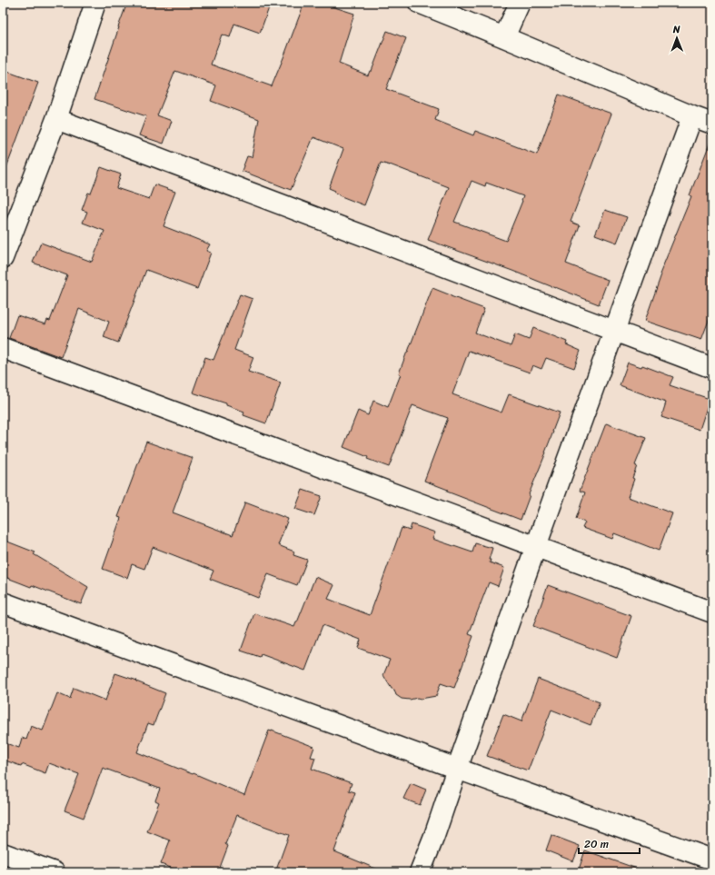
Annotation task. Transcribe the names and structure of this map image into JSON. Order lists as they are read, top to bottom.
{
  "scale_bar": "20 m",
  "north": "top"
}
